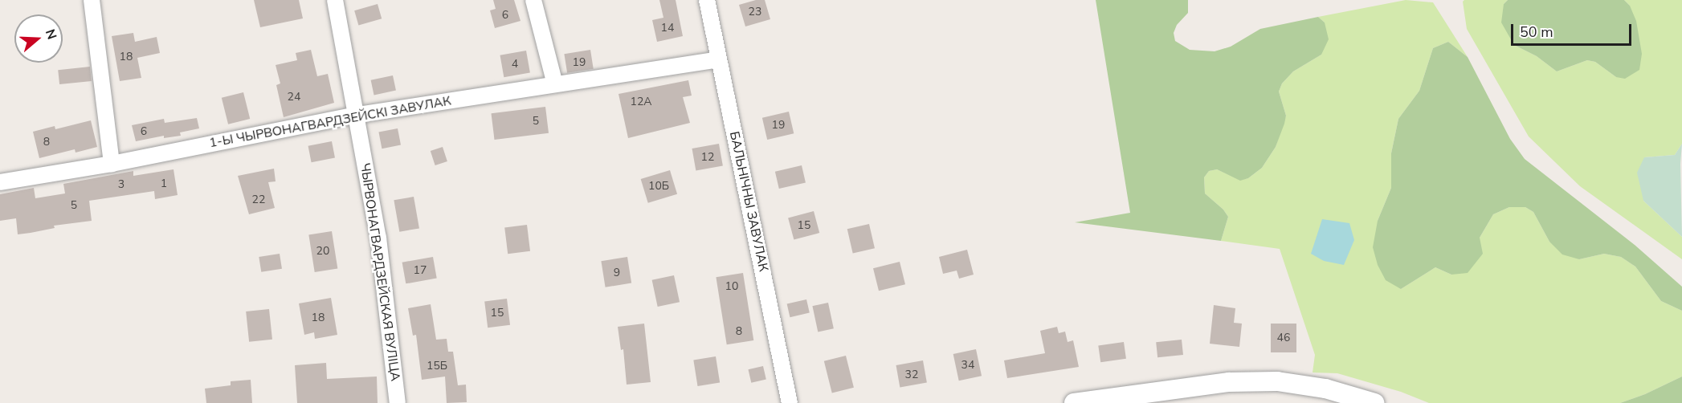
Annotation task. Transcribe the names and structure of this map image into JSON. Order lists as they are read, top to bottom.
{
  "streets": {
    "street": ["1-Ы ЧЫРВОНАГВАРДЗЕЙСКІ ЗАВУЛАК", "БАЛЬНІЧНЫ ЗАВУЛАК", "ЧЫРВОНАГВАРДЗЕЙСКАЯ ВУЛІЦА"]
  },
  "crossings": [
    ["1-Ы ЧЫРВОНАГВАРДЗЕЙСКІ ЗАВУЛАК", "БАЛЬНІЧНЫ ЗАВУЛАК"],
    ["1-Ы ЧЫРВОНАГВАРДЗЕЙСКІ ЗАВУЛАК", "ЧЫРВОНАГВАРДЗЕЙСКАЯ ВУЛІЦА"]
  ],
  "house_numbers": [
    "23",
    "6",
    "14",
    "18",
    "19",
    "4",
    "24",
    "12А",
    "5",
    "19",
    "6",
    "8",
    "12",
    "1",
    "3",
    "10Б",
    "22",
    "5",
    "15",
    "20",
    "17",
    "9",
    "10",
    "15",
    "18",
    "8",
    "46",
    "34",
    "15Б",
    "32"
  ],
  "scale_bar": "50 m",
  "north": "right"
}
